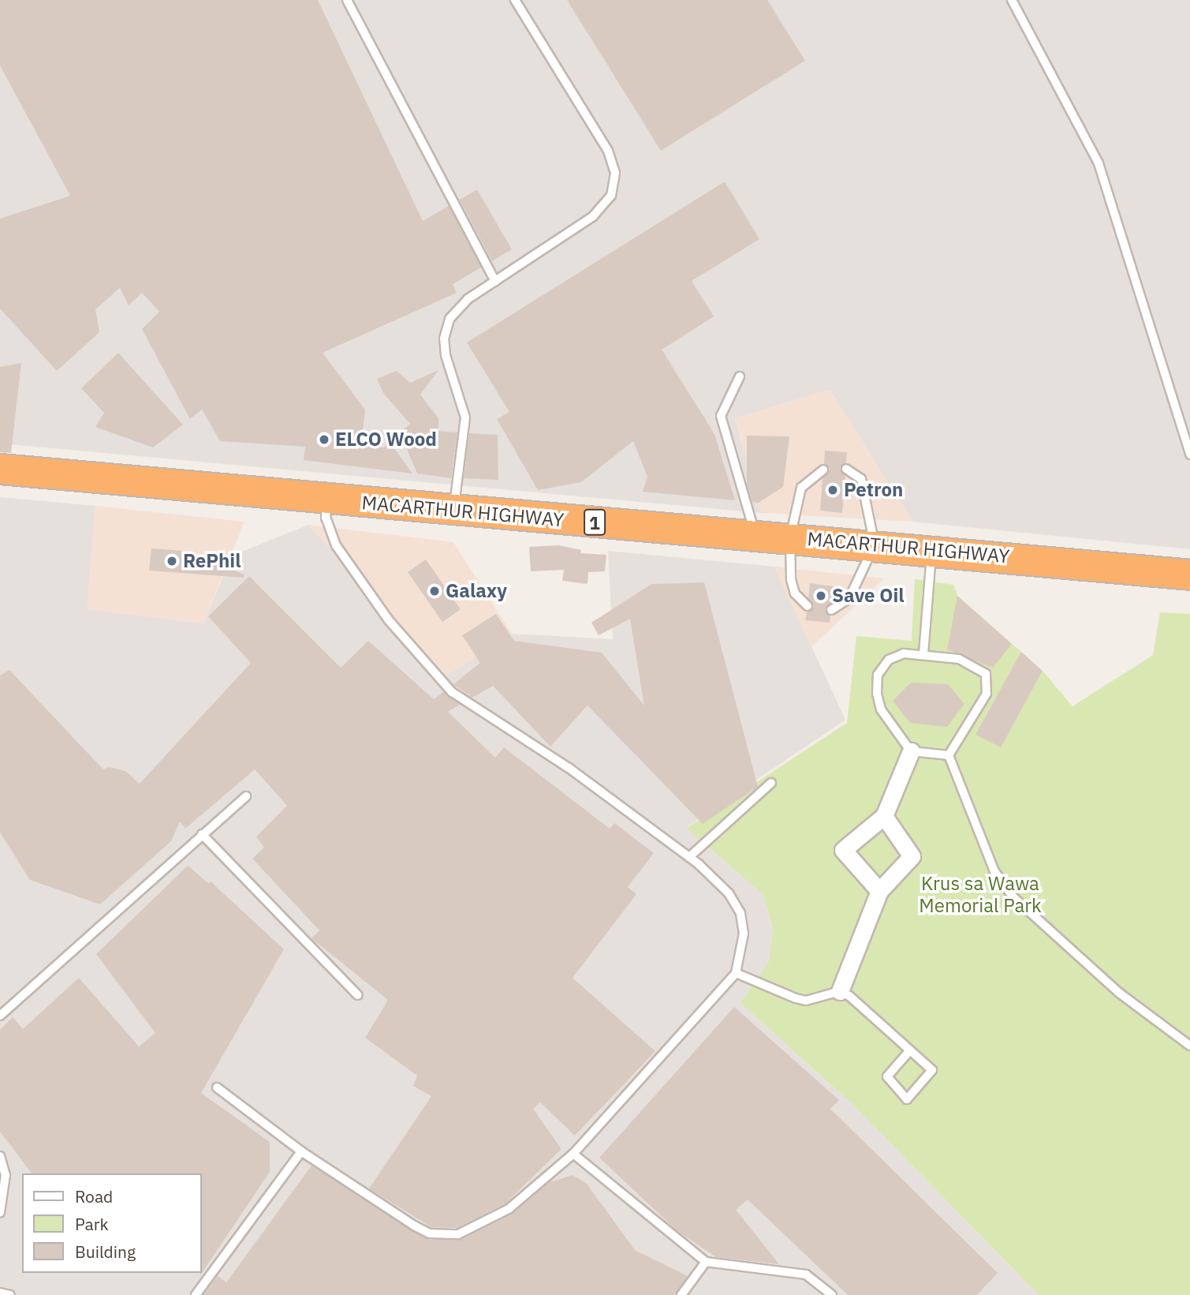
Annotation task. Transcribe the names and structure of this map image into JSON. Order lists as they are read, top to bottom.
{
  "streets": {
    "highway": ["MACARTHUR HIGHWAY", "1"]
  },
  "parks": ["Krus sa Wawa Memorial Park"],
  "places": [
    "ELCO Wood",
    "Petron",
    "RePhil",
    "Galaxy",
    "Save Oil"
  ],
  "legend": ["Road", "Park", "Building"]
}
